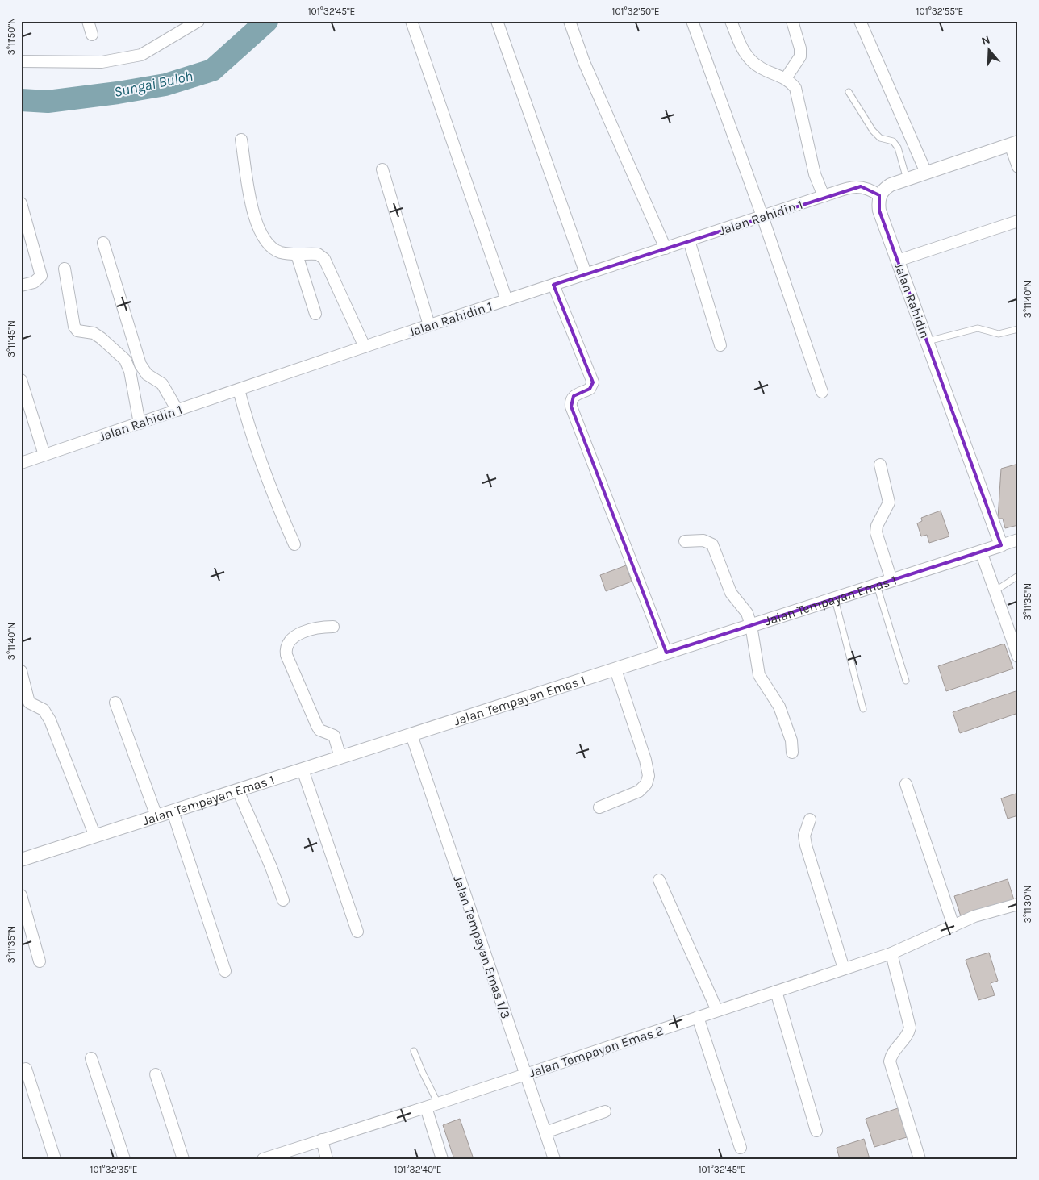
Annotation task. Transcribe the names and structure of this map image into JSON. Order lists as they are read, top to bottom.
{
  "streets": {
    "street": [
      "Jalan Rahidin 1",
      "Jalan Rahidin",
      "Jalan Tempayan Emas 1",
      "Jalan Tempayan Emas 1/3",
      "Jalan Tempayan Emas 2"
    ]
  },
  "crossings": [
    ["Jalan Rahidin 1", "Jalan Rahidin"],
    ["Jalan Rahidin", "Jalan Tempayan Emas 1"],
    ["Jalan Tempayan Emas 1", "Jalan Tempayan Emas 1/3"],
    ["Jalan Tempayan Emas 1/3", "Jalan Tempayan Emas 2"]
  ],
  "water": ["Sungai Buloh"],
  "north": "top",
  "coordinates": [
    "101°32'45\"E",
    "101°32'50\"E",
    "101°32'55\"E",
    "3°11'50\"N",
    "3°11'40\"N",
    "3°11'45\"N",
    "3°11'35\"N",
    "3°11'30\"N",
    "101°32'35\"E",
    "101°32'40\"E"
  ]
}
